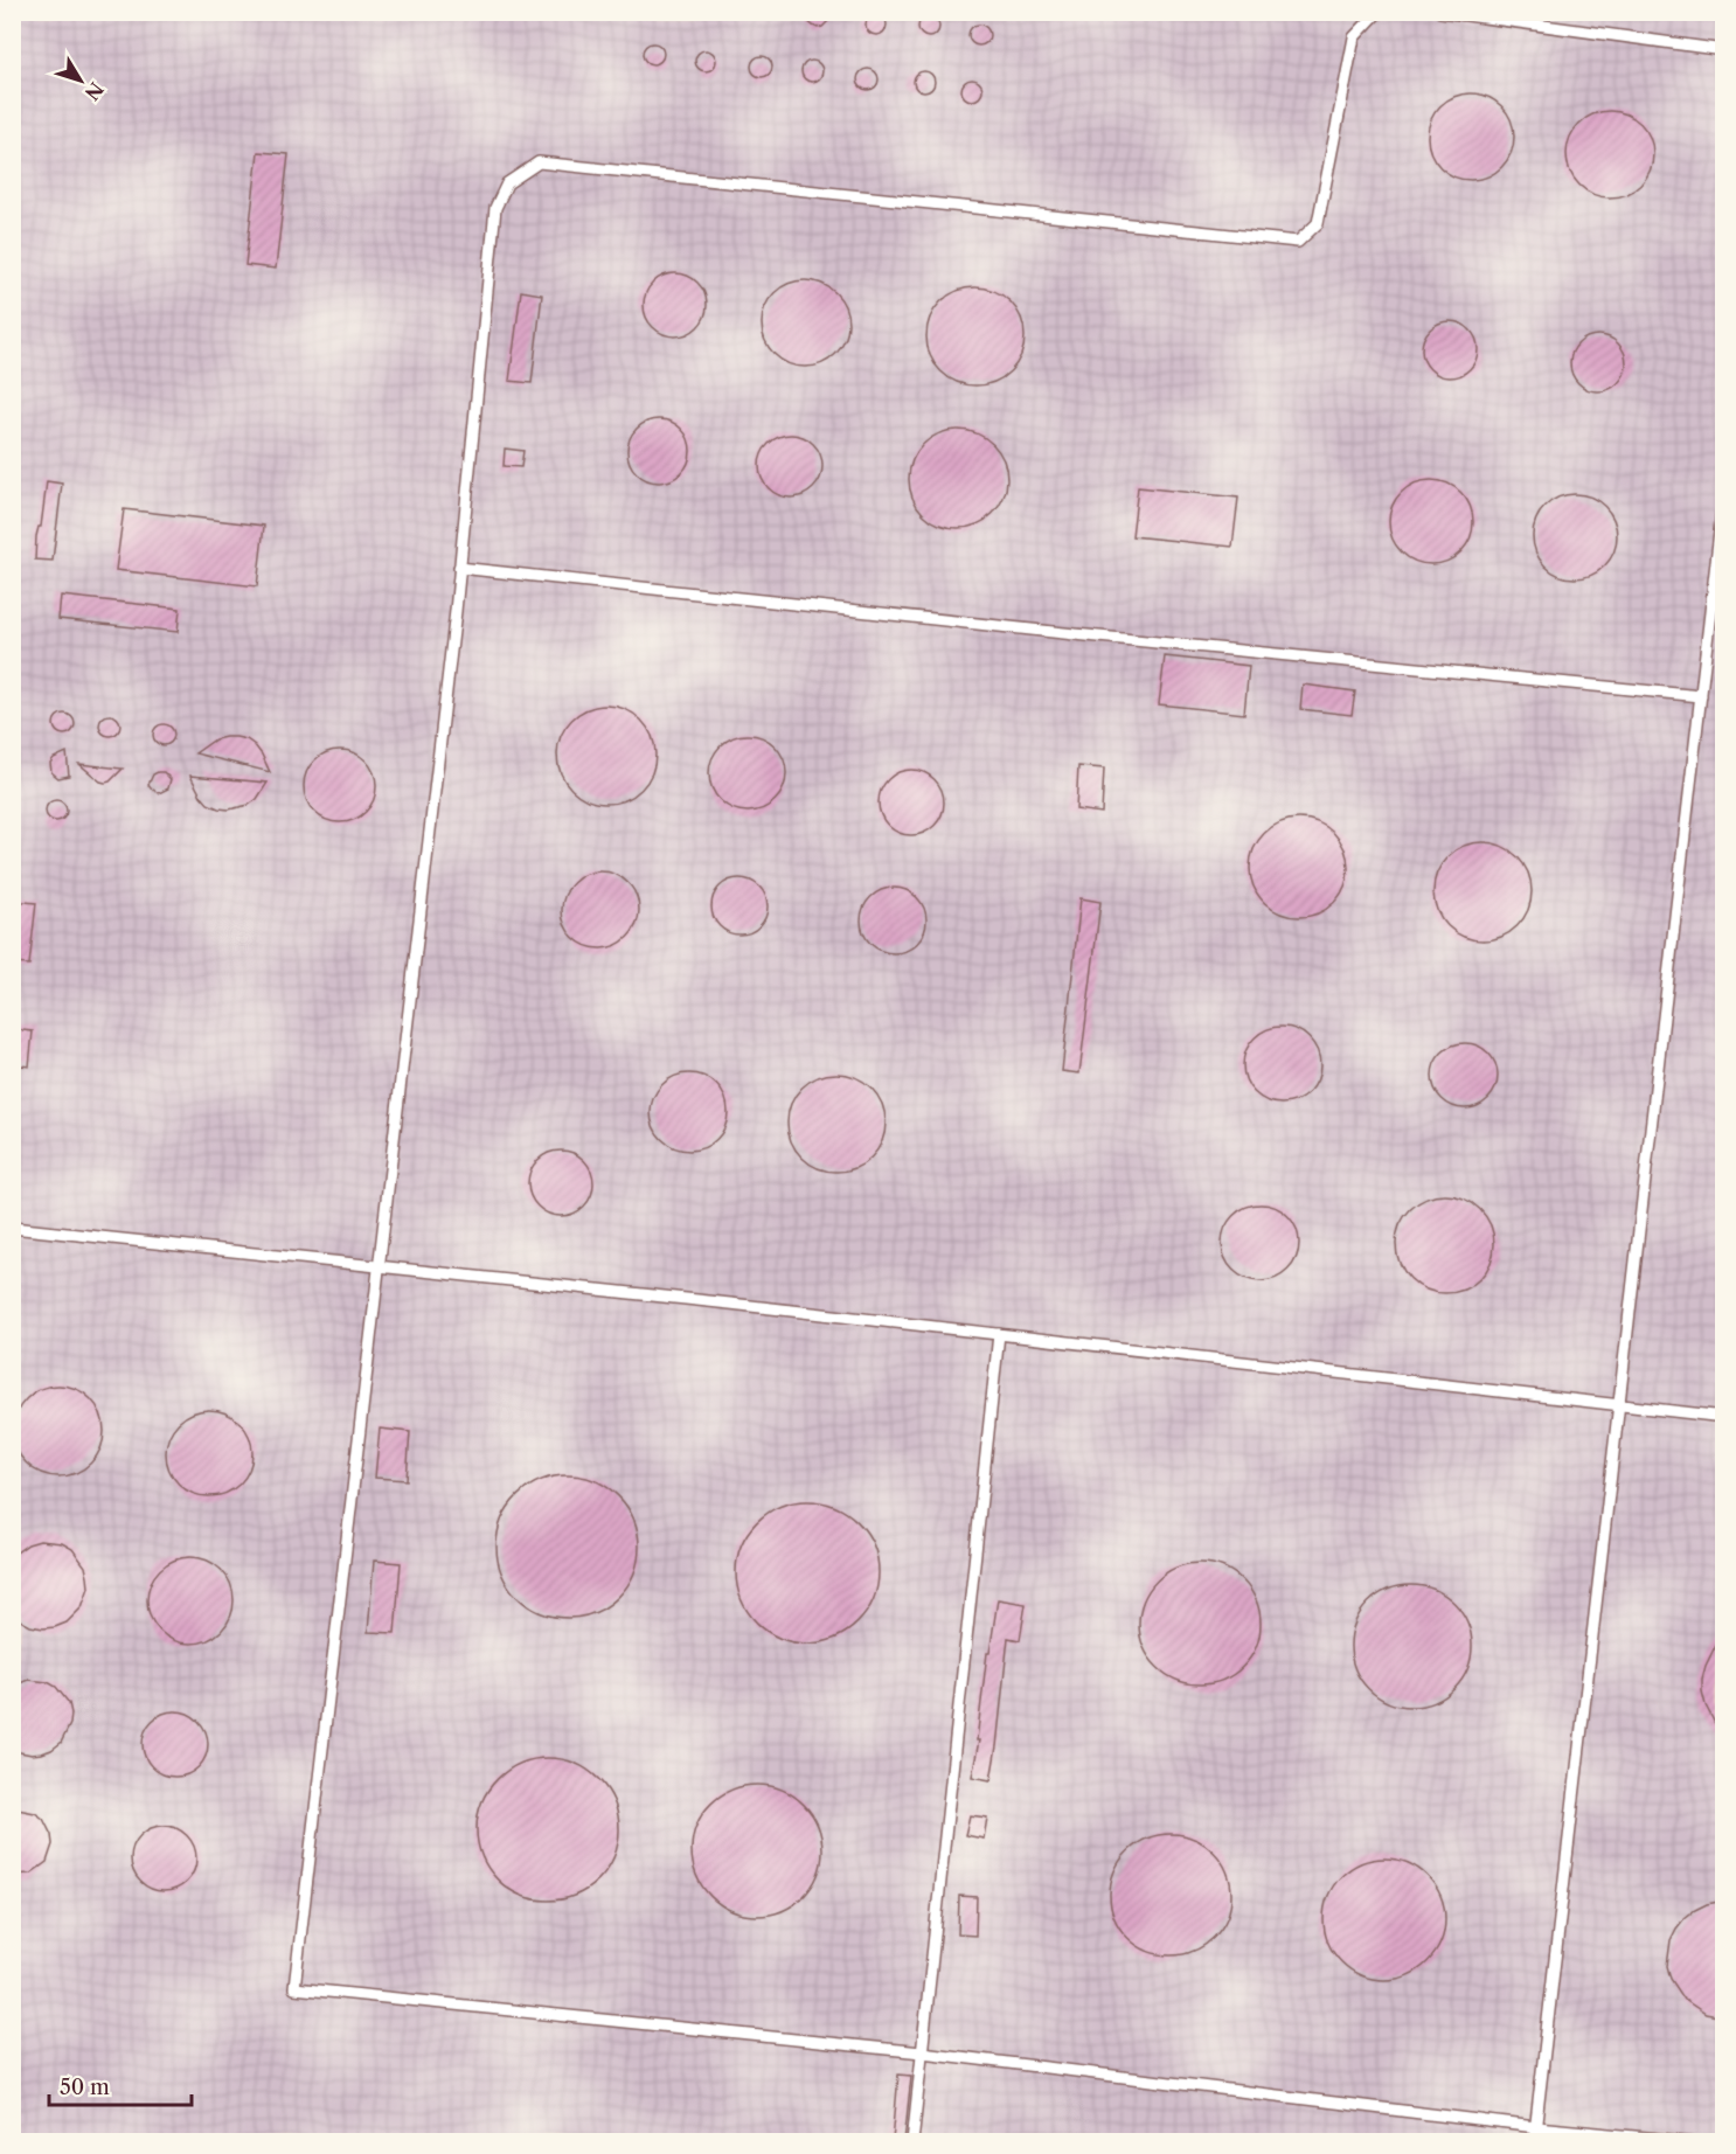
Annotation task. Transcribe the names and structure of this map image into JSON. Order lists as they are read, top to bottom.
{
  "scale_bar": "50 m",
  "north": "bottom right"
}
